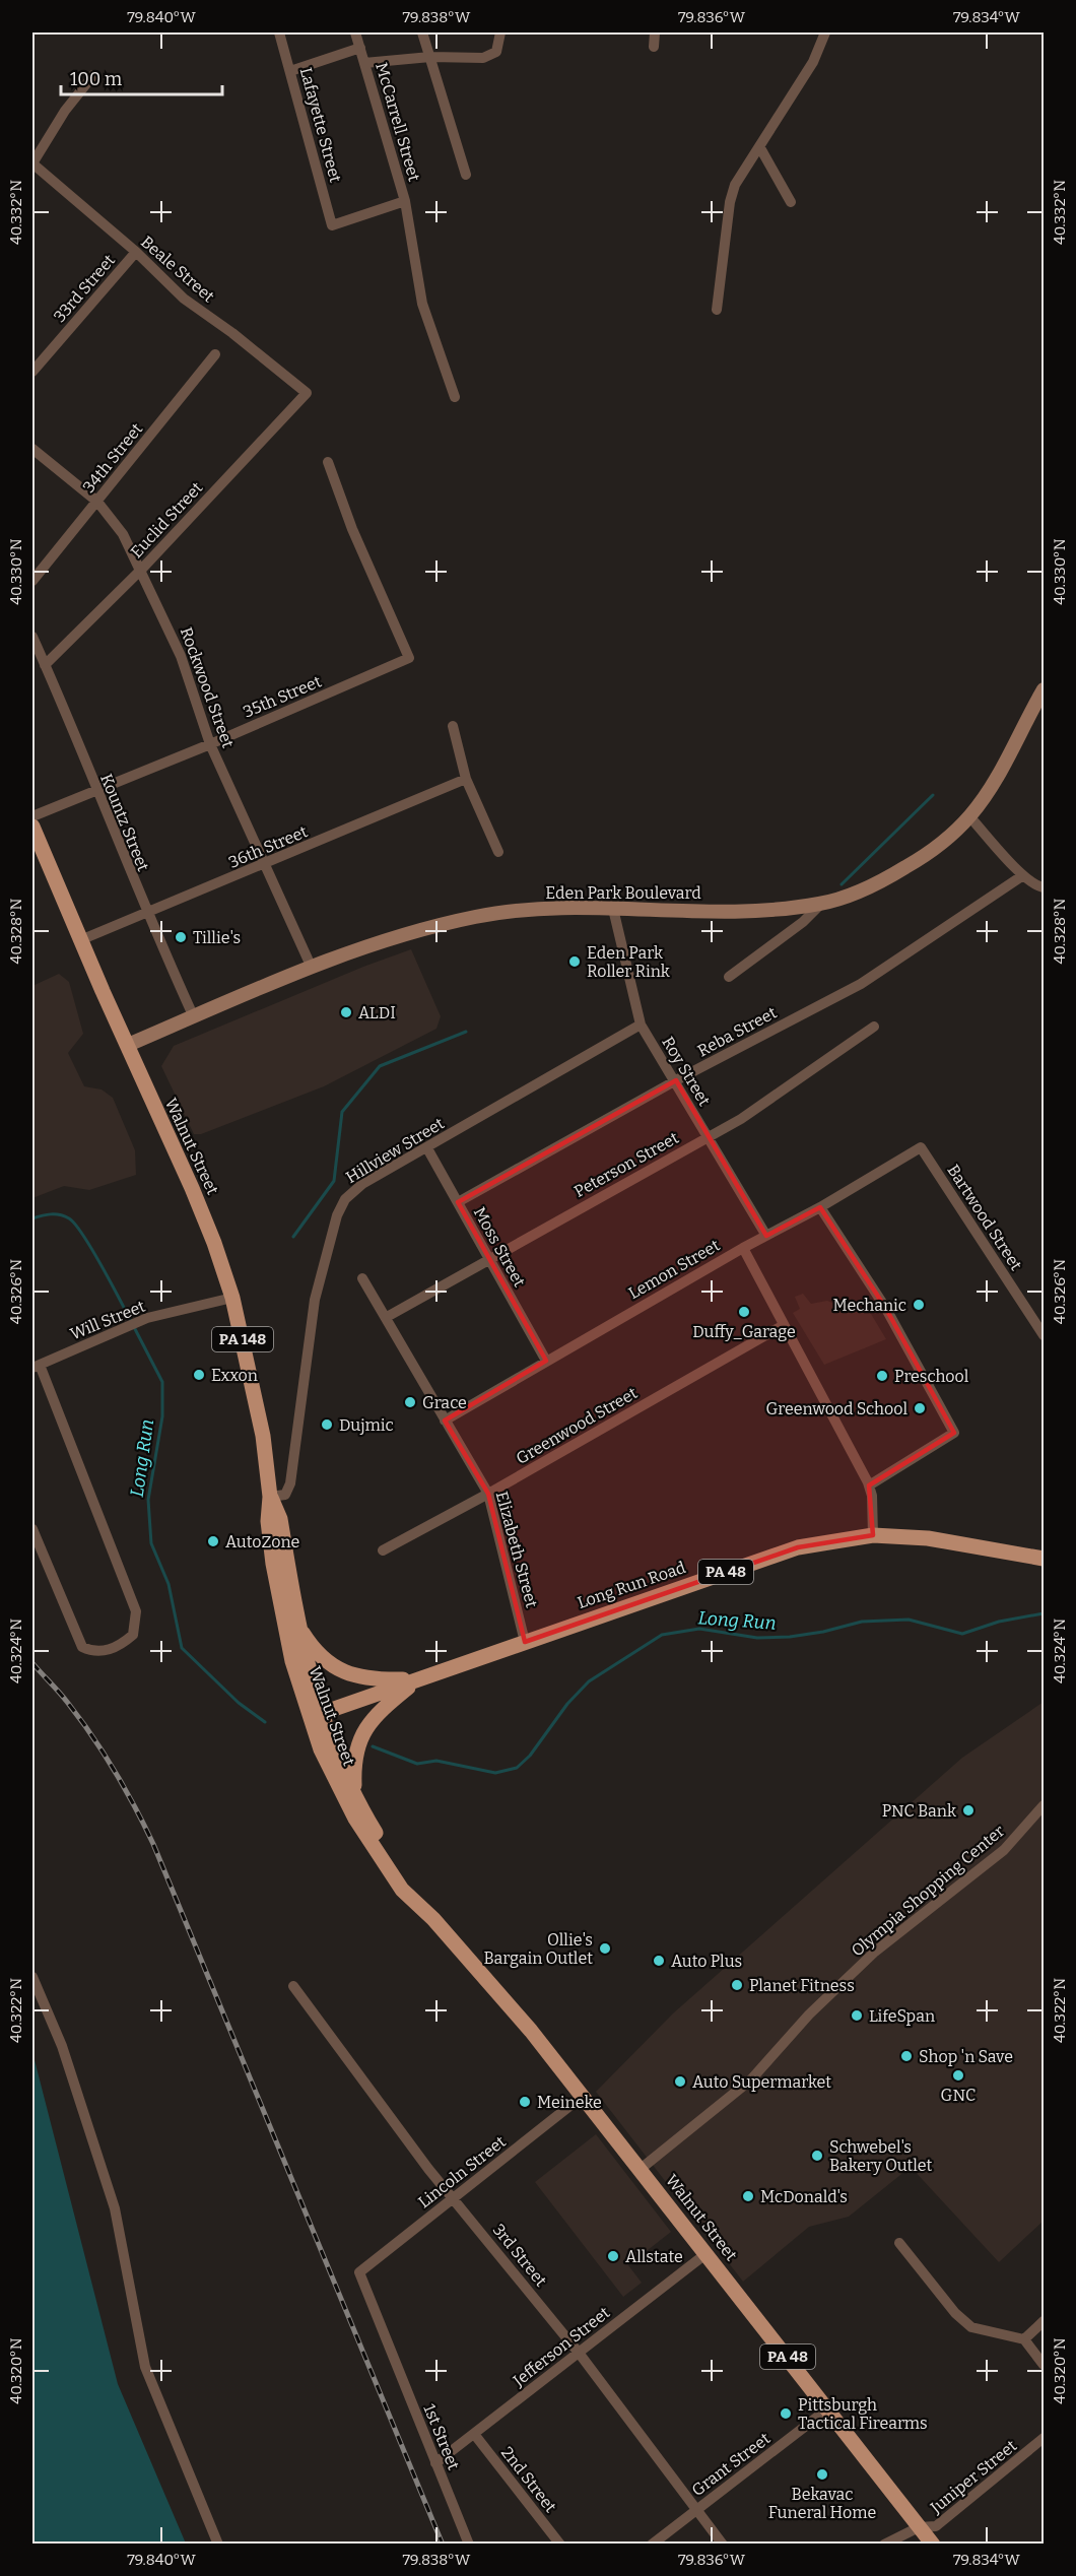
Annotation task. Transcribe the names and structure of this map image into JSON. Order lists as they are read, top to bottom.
{
  "streets": {
    "main road": [
      "Eden Park Boulevard",
      "Walnut Street",
      "PA 148",
      "PA 48",
      "Long Run Road"
    ],
    "street": [
      "McCarrell Street",
      "Lafayette Street",
      "Beale Street",
      "33rd Street",
      "34th Street",
      "Euclid Street",
      "Rockwood Street",
      "35th Street",
      "Kountz Street",
      "36th Street",
      "Reba Street",
      "Roy Street",
      "Hillview Street",
      "Peterson Street",
      "Bartwood Street",
      "Moss Street",
      "Lemon Street",
      "Will Street",
      "Greenwood Street",
      "Elizabeth Street",
      "Olympia Shopping Center",
      "Lincoln Street",
      "3rd Street",
      "Jefferson Street",
      "1st Street",
      "Grant Street",
      "Juniper Street",
      "2nd Street"
    ]
  },
  "crossings": [
    ["McCarrell Street", "Lafayette Street"],
    ["Beale Street", "33rd Street"],
    ["Beale Street", "Euclid Street"],
    ["34th Street", "Rockwood Street"],
    ["Euclid Street", "Rockwood Street"],
    ["Euclid Street", "Kountz Street"],
    ["Rockwood Street", "35th Street"],
    ["Rockwood Street", "36th Street"],
    ["Rockwood Street", "Eden Park Boulevard"],
    ["35th Street", "Kountz Street"],
    ["Kountz Street", "36th Street"],
    ["Kountz Street", "Eden Park Boulevard"],
    ["36th Street", "Walnut Street"],
    ["Eden Park Boulevard", "Roy Street"],
    ["Eden Park Boulevard", "Walnut Street"],
    ["Reba Street", "Roy Street"],
    ["Reba Street", "Moss Street"],
    ["Roy Street", "Hillview Street"],
    ["Roy Street", "Peterson Street"],
    ["Roy Street", "Lemon Street"],
    ["Walnut Street", "Hillview Street"],
    ["Walnut Street", "Will Street"],
    ["Walnut Street", "PA 48"],
    ["Walnut Street", "Long Run Road"],
    ["Walnut Street", "Olympia Shopping Center"],
    ["Walnut Street", "Lincoln Street"],
    ["Walnut Street", "Jefferson Street"],
    ["Walnut Street", "Grant Street"],
    ["Walnut Street", "Juniper Street"],
    ["Hillview Street", "Moss Street"],
    ["Peterson Street", "Moss Street"],
    ["Peterson Street", "Elizabeth Street"],
    ["Bartwood Street", "Lemon Street"],
    ["Moss Street", "Lemon Street"],
    ["Lemon Street", "Elizabeth Street"],
    ["Greenwood Street", "Elizabeth Street"],
    ["Elizabeth Street", "Long Run Road"],
    ["PA 48", "Long Run Road"],
    ["Lincoln Street", "3rd Street"],
    ["Lincoln Street", "1st Street"],
    ["3rd Street", "Jefferson Street"],
    ["3rd Street", "Grant Street"],
    ["Jefferson Street", "1st Street"],
    ["Jefferson Street", "2nd Street"]
  ],
  "water": ["Long Run"],
  "places": [
    "Tillie's",
    "Eden Park Roller Rink",
    "ALDI",
    "Mechanic",
    "Duffy_Garage",
    "Exxon",
    "Preschool",
    "Grace",
    "Greenwood School",
    "Dujmic",
    "AutoZone",
    "PNC Bank",
    "Ollie's Bargain Outlet",
    "Auto Plus",
    "Planet Fitness",
    "LifeSpan",
    "Shop 'n Save",
    "GNC",
    "Auto Supermarket",
    "Meineke",
    "Schwebel's Bakery Outlet",
    "McDonald's",
    "Allstate",
    "Pittsburgh Tactical Firearms",
    "Bekavac Funeral Home"
  ],
  "scale_bar": "100 m",
  "coordinates": [
    "79.840°W",
    "79.838°W",
    "79.836°W",
    "79.834°W",
    "40.332°N",
    "40.330°N",
    "40.328°N",
    "40.326°N",
    "40.324°N",
    "40.322°N",
    "40.320°N"
  ]
}
